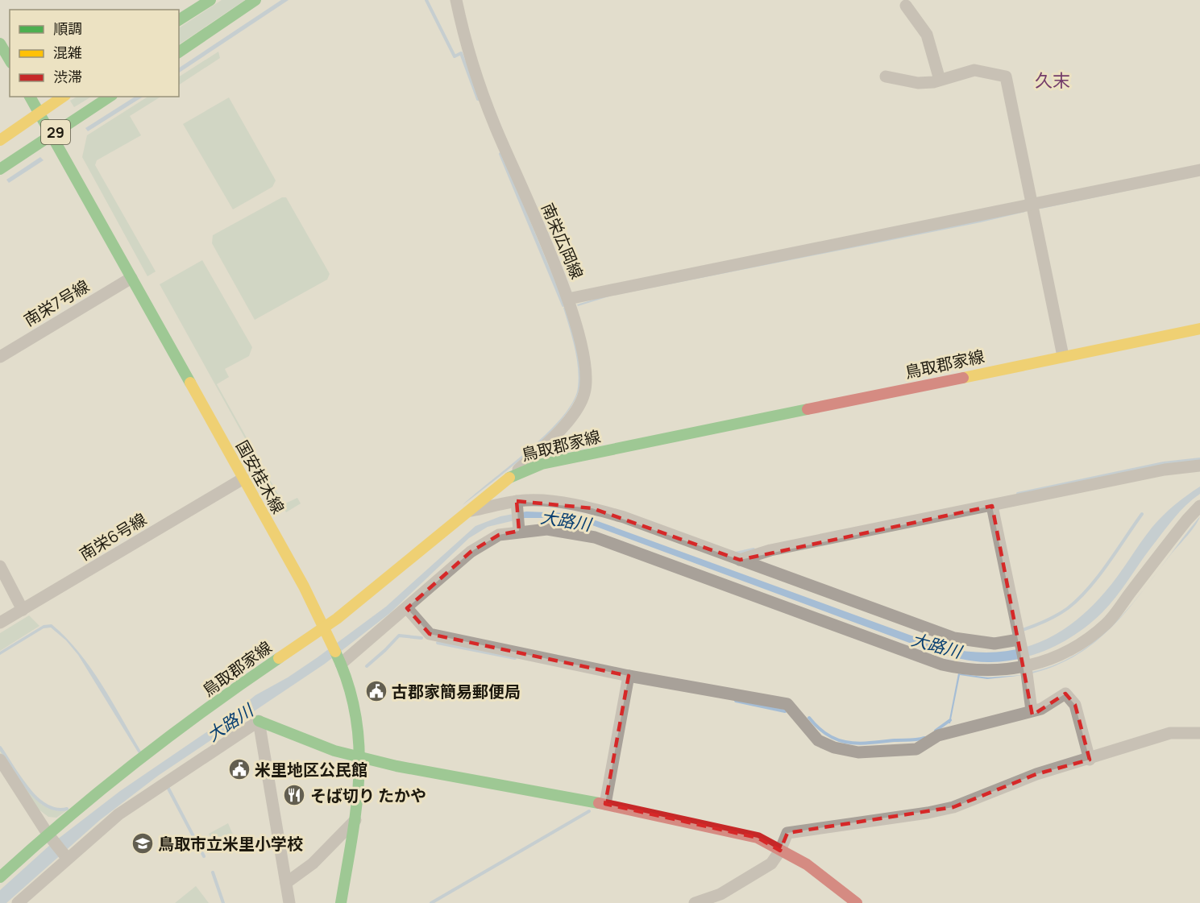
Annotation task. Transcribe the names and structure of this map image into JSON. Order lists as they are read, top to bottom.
{
  "streets": {
    "main road": ["29", "鳥取郡家線", "国安桂木線"],
    "street": ["南栄広岡線", "南栄7号線", "南栄6号線"]
  },
  "crossings": [
    ["29", "国安桂木線"],
    ["南栄広岡線", "鳥取郡家線"],
    ["南栄7号線", "国安桂木線"],
    ["鳥取郡家線", "国安桂木線"],
    ["国安桂木線", "南栄6号線"]
  ],
  "districts": ["久末"],
  "water": ["大路川"],
  "places": {
    "public building": ["古郡家簡易郵便局", "米里地区公民館"],
    "restaurant": ["そば切り たかや"],
    "school or university": ["鳥取市立米里小学校"]
  },
  "legend": ["順調", "混雑", "渋滞"]
}
